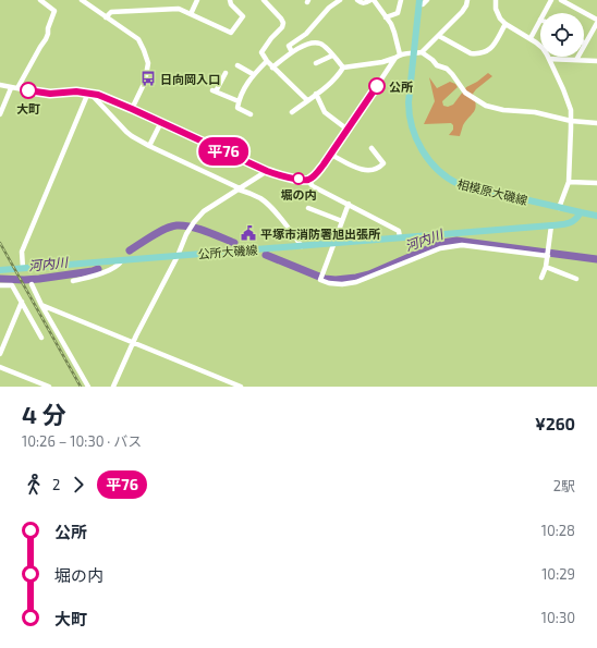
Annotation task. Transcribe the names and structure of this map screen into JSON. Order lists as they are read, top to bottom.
{
  "streets": {
    "main road": ["相模原大磯線", "公所大磯線"]
  },
  "crossings": [
    ["相模原大磯線", "公所大磯線"]
  ],
  "water": ["河内川"],
  "places": {
    "bus stop": ["日向岡入口"],
    "other": ["公所", "大町", "堀の内"],
    "public building": ["平塚市消防署旭出張所"]
  },
  "lines": ["bus line 平76"],
  "page": {
    "on_map": "平76",
    "heading": ["4 分", "10:26 – 10:30 · バス", "¥260"],
    "legs": ["2", "平76", "2駅"],
    "list": [
      {
        "name": "公所",
        "value": "10:28"
      },
      {
        "name": "堀の内",
        "value": "10:29"
      },
      {
        "name": "大町",
        "value": "10:30"
      }
    ]
  }
}
